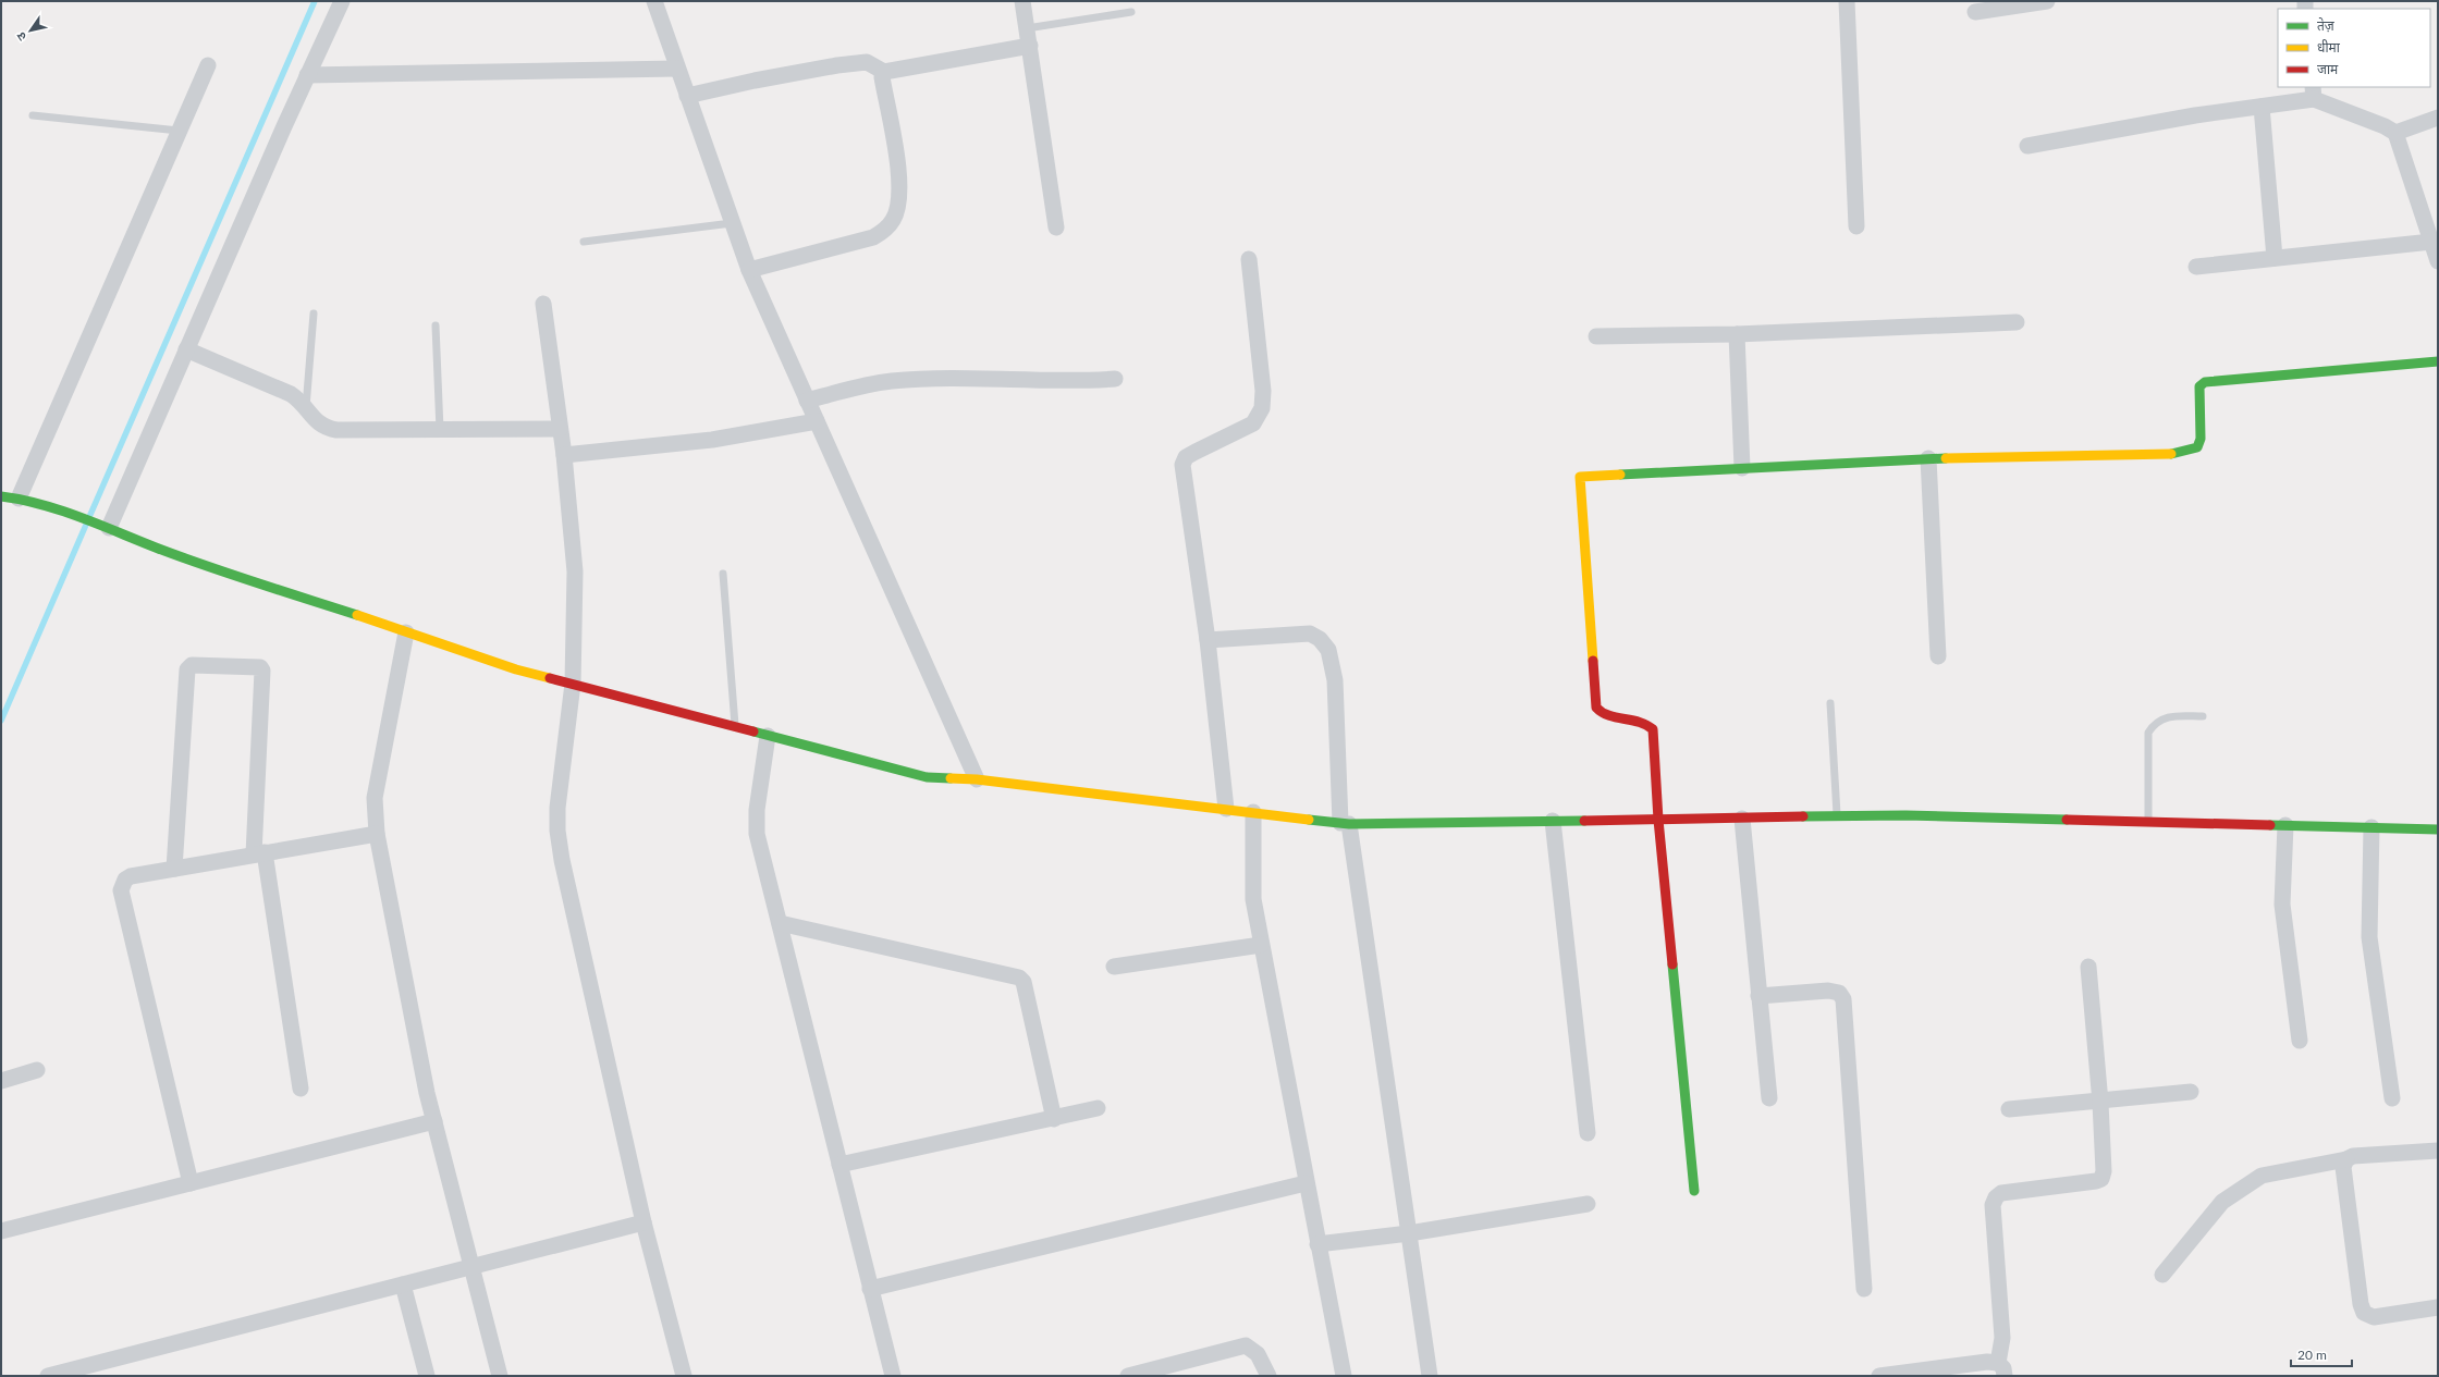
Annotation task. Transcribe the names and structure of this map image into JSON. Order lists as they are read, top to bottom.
{
  "legend": ["तेज़", "धीमा", "जाम"],
  "scale_bar": "20 m",
  "north": "bottom left"
}
